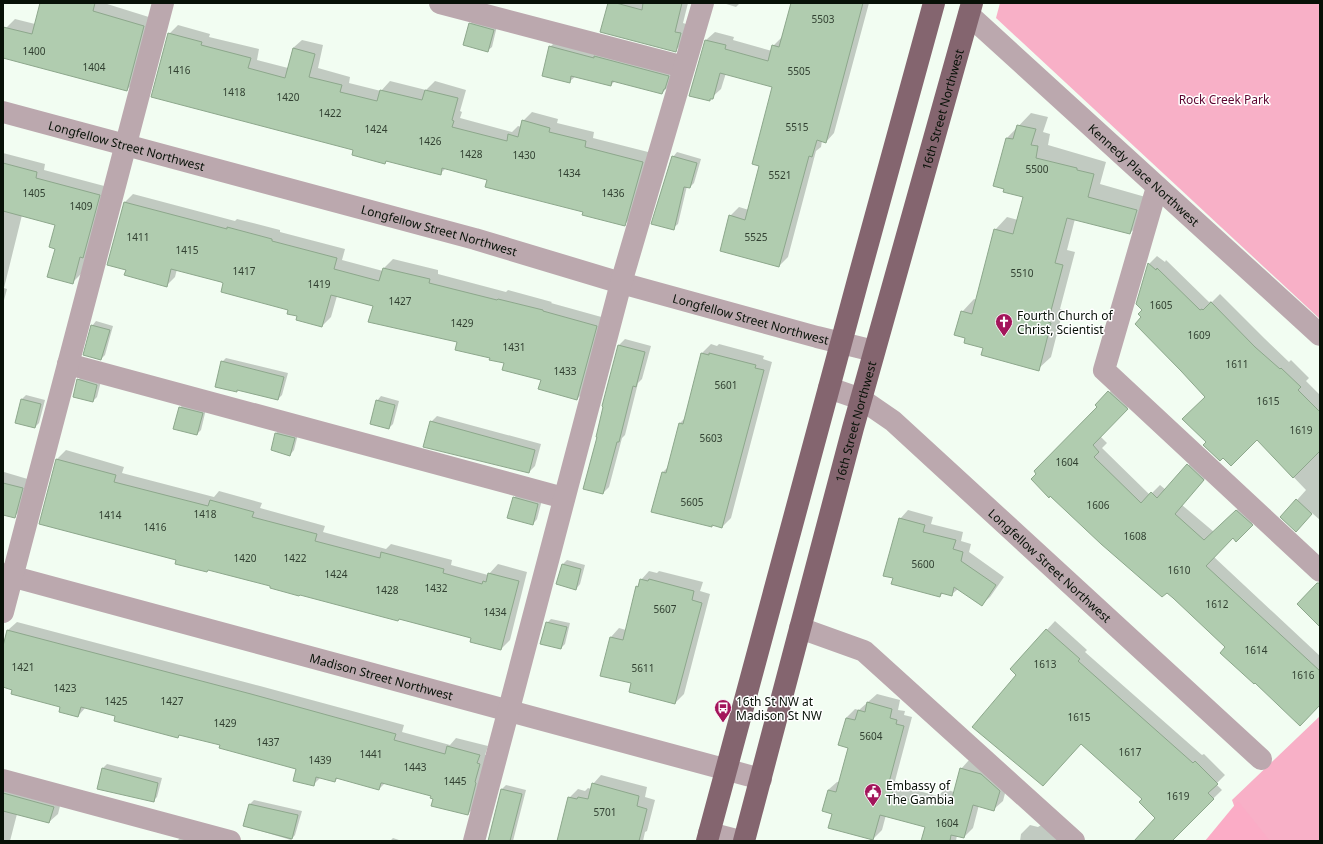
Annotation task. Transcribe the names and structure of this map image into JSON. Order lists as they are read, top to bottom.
{
  "streets": {
    "main road": ["16th Street Northwest"],
    "street": ["Longfellow Street Northwest", "Kennedy Place Northwest", "Madison Street Northwest"]
  },
  "crossings": [
    ["16th Street Northwest", "Longfellow Street Northwest"],
    ["16th Street Northwest", "Kennedy Place Northwest"],
    ["16th Street Northwest", "Madison Street Northwest"]
  ],
  "parks": ["Rock Creek Park"],
  "places": {
    "church": ["Fourth Church of Christ, Scientist"],
    "bus stop": ["16th St NW at Madison St NW"],
    "public building": ["Embassy of The Gambia"]
  },
  "house_numbers": [
    "5503",
    "1400",
    "1404",
    "1416",
    "5505",
    "1418",
    "1420",
    "1422",
    "5515",
    "1424",
    "1426",
    "1428",
    "1430",
    "5500",
    "1434",
    "5521",
    "1405",
    "1436",
    "1409",
    "1411",
    "5525",
    "1415",
    "1417",
    "5510",
    "1419",
    "1427",
    "1605",
    "1429",
    "1609",
    "1431",
    "1611",
    "1433",
    "5601",
    "1615",
    "1619",
    "5603",
    "1604",
    "5605",
    "1606",
    "1418",
    "1414",
    "1416",
    "1608",
    "1420",
    "1422",
    "5600",
    "1610",
    "1424",
    "1432",
    "1428",
    "1612",
    "5607",
    "1434",
    "1614",
    "1613",
    "1421",
    "5611",
    "1616",
    "1423",
    "1425",
    "1427",
    "1615",
    "1429",
    "5604",
    "1437",
    "1617",
    "1441",
    "1439",
    "1443",
    "1445",
    "1619",
    "5701",
    "1604"
  ]
}
